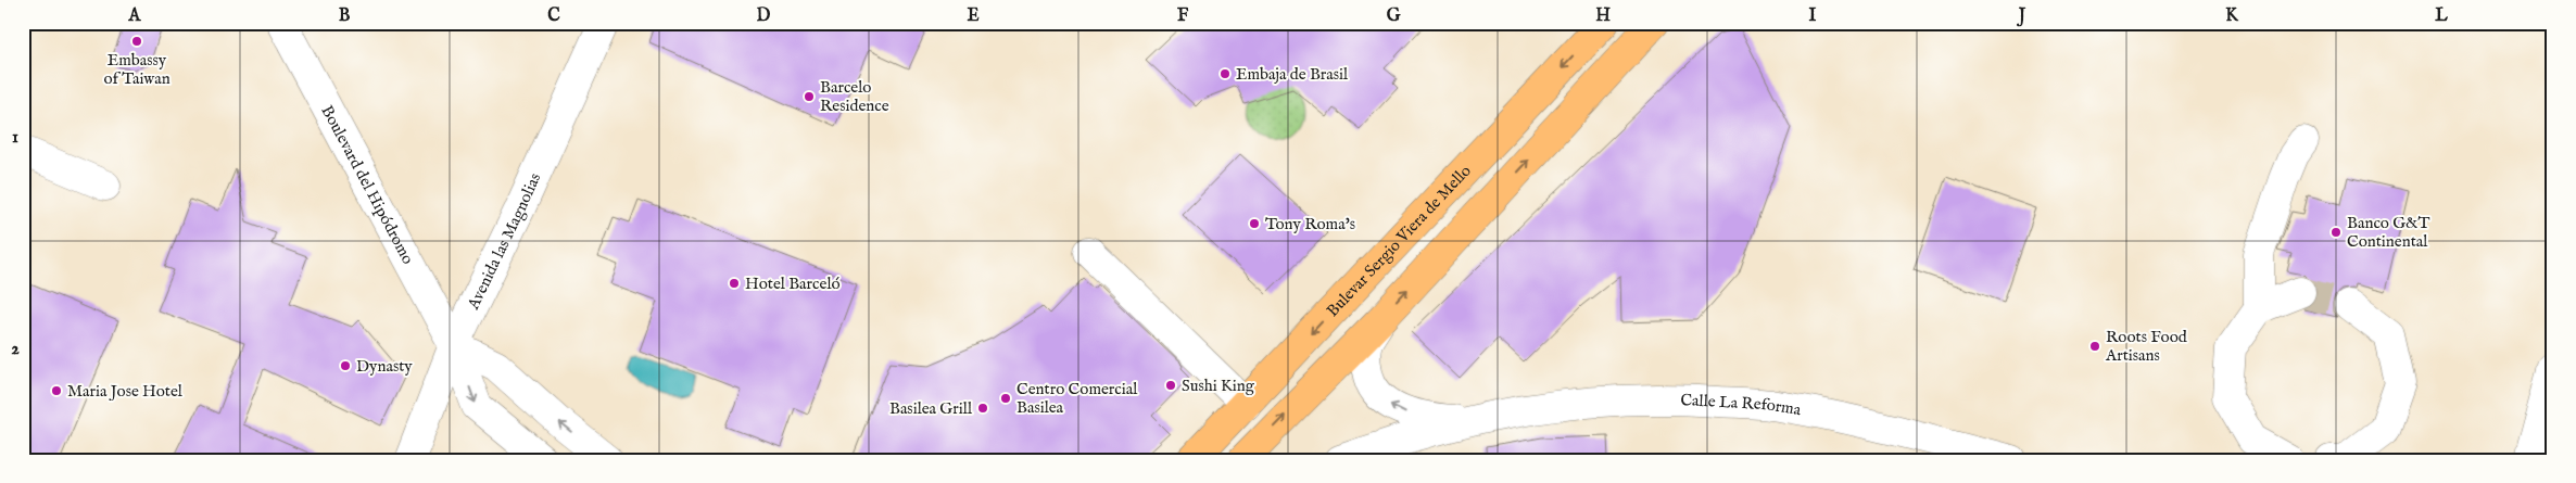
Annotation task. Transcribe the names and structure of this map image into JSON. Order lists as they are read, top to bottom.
{
  "streets": {
    "main road": ["Bulevar Sergio Viera de Mello"],
    "street": ["Boulevard del Hipódromo", "Avenida las Magnolias", "Calle La Reforma"]
  },
  "crossings": [
    ["Boulevard del Hipódromo", "Avenida las Magnolias"]
  ],
  "places": [
    "Embassy of Taiwan",
    "Embaja de Brasil",
    "Barcelo Residence",
    "Tony Roma's",
    "Banco G&T Continental",
    "Hotel Barceló",
    "Roots Food Artisans",
    "Dynasty",
    "Sushi King",
    "Maria Jose Hotel",
    "Centro Comercial Basilea",
    "Basilea Grill"
  ],
  "grid": {
    "columns": [
      "A",
      "B",
      "C",
      "D",
      "E",
      "F",
      "G",
      "H",
      "I",
      "J",
      "K",
      "L"
    ],
    "rows": ["1", "2"]
  }
}
